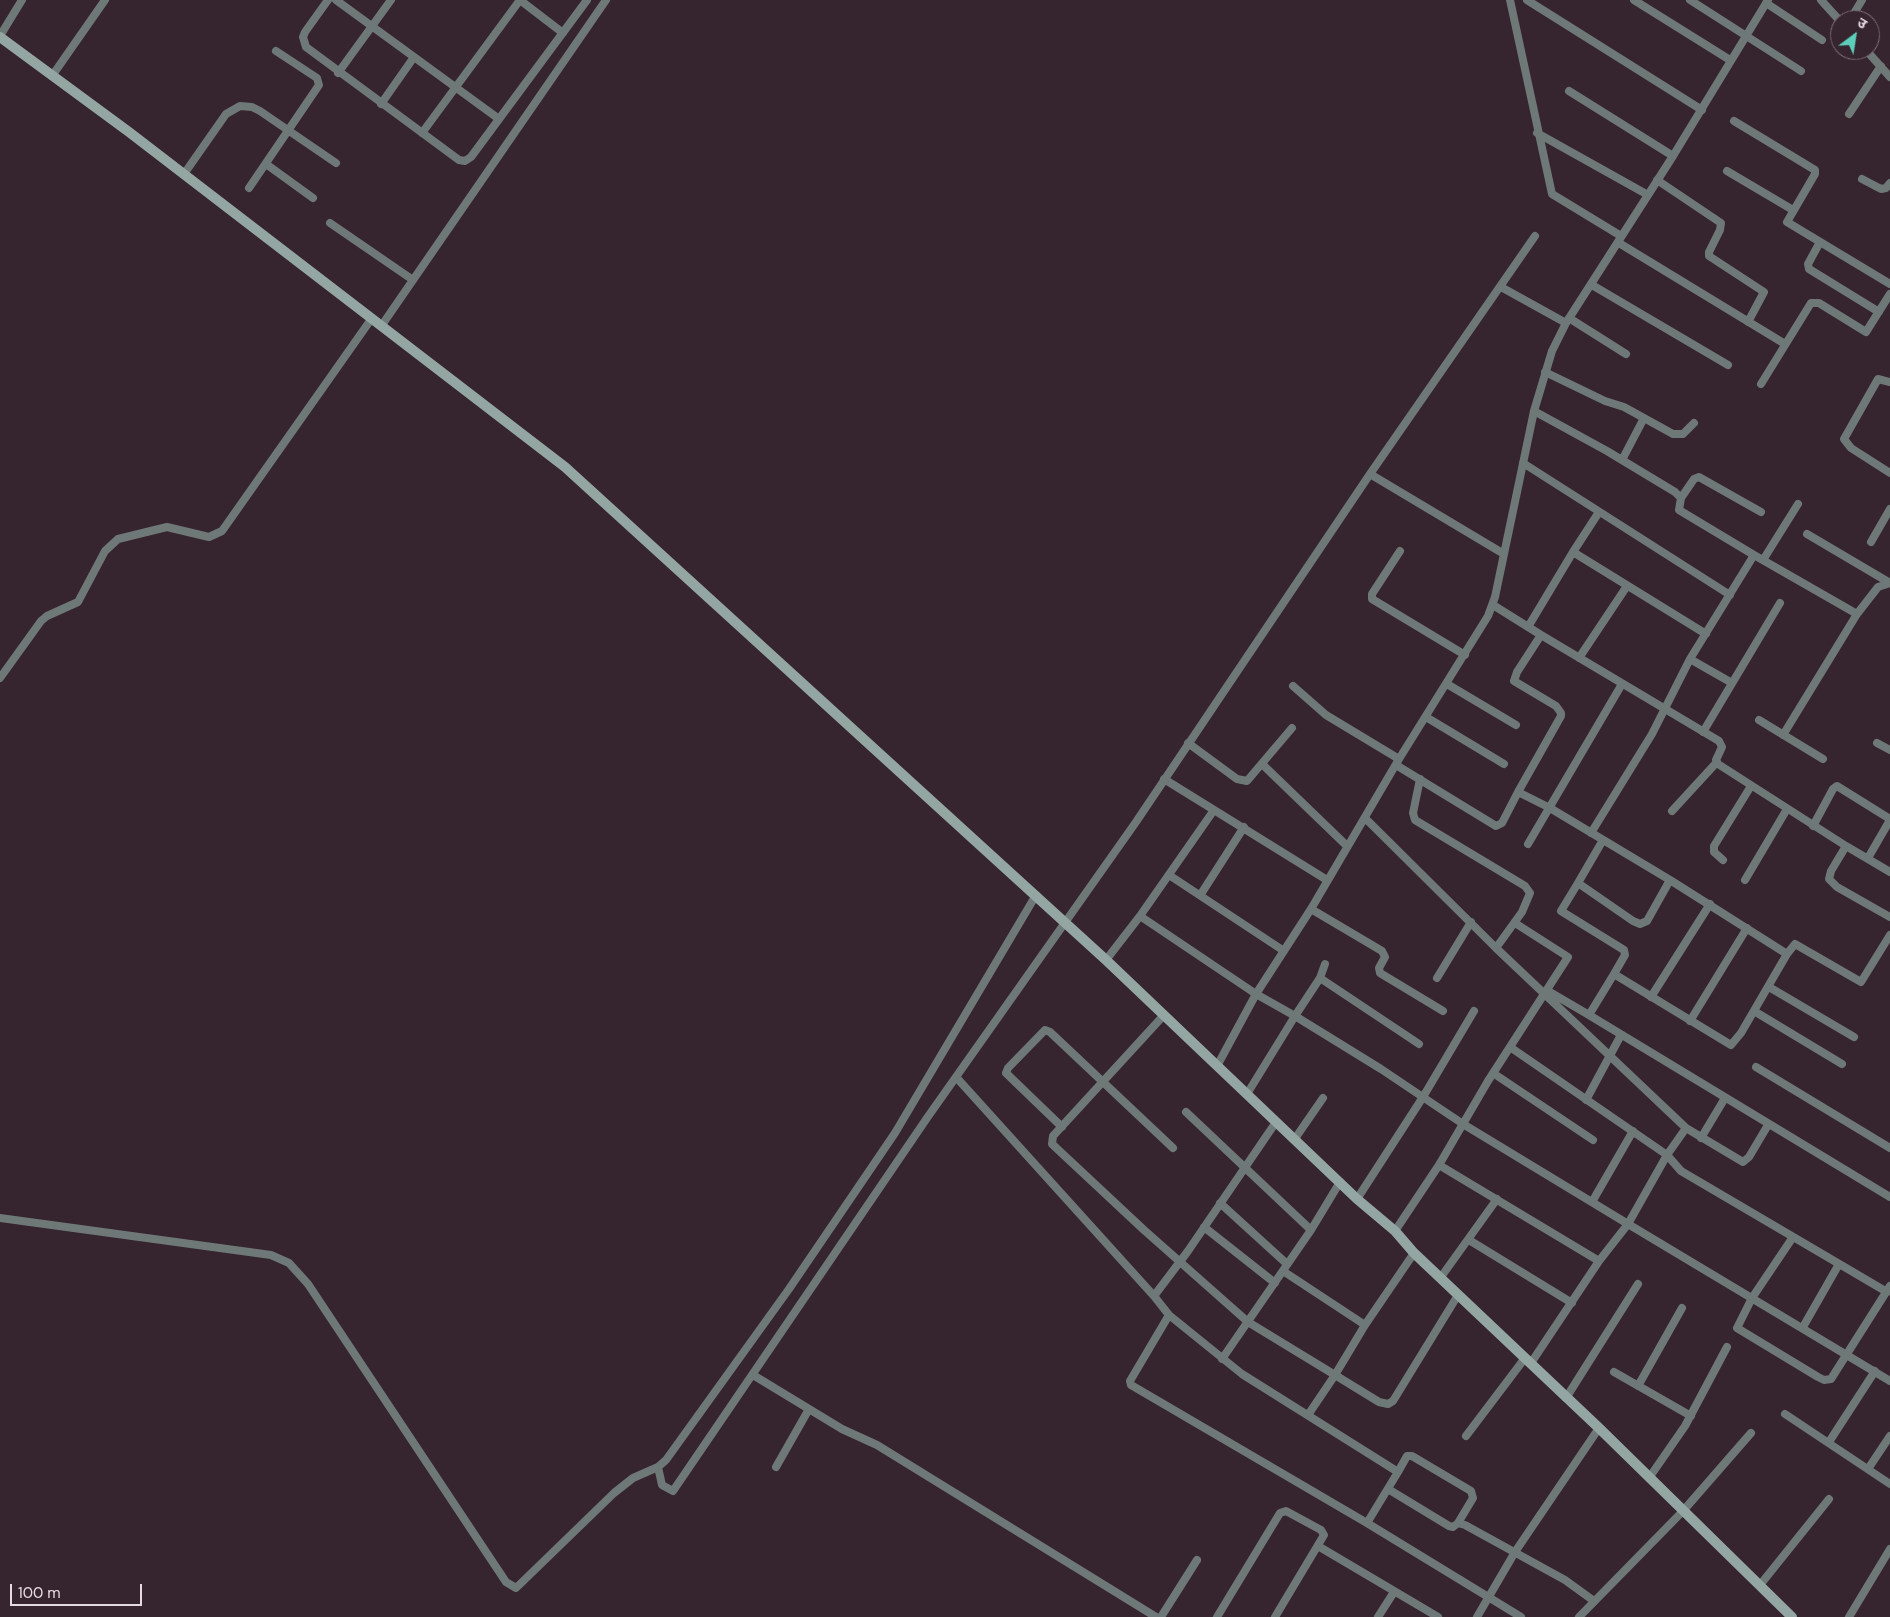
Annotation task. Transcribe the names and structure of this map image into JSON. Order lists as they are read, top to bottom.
{
  "scale_bar": "100 m",
  "north": "top right"
}
